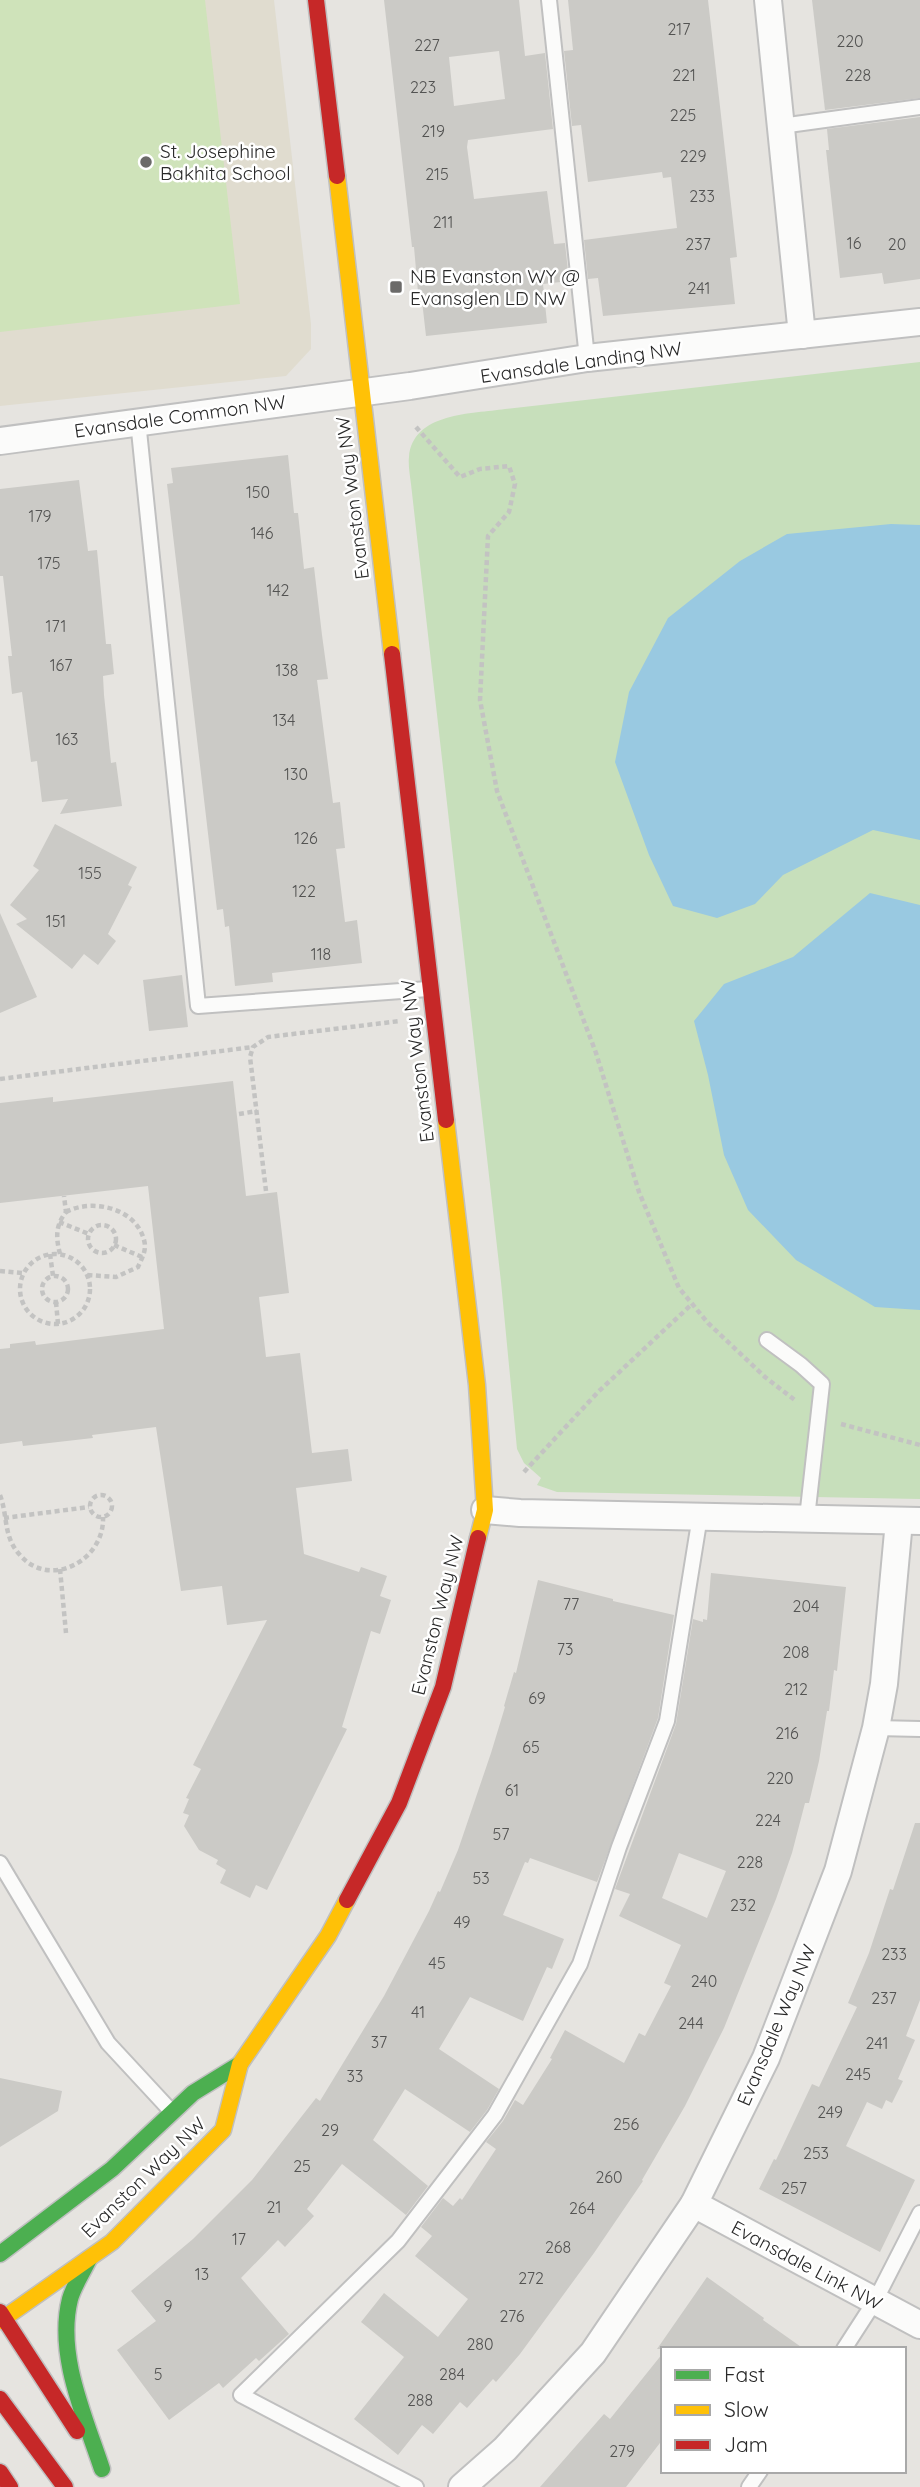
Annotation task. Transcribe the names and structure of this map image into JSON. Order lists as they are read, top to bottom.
{
  "streets": {
    "street": [
      "Evansdale Landing NW",
      "Evansdale Common NW",
      "Evanston Way NW",
      "Evansdale Way NW",
      "Evansdale Link NW"
    ]
  },
  "crossings": [
    ["Evansdale Landing NW", "Evansdale Common NW"],
    ["Evansdale Landing NW", "Evanston Way NW"],
    ["Evansdale Common NW", "Evanston Way NW"],
    ["Evanston Way NW", "Evansdale Way NW"],
    ["Evansdale Way NW", "Evansdale Link NW"]
  ],
  "places": {
    "other": ["St. Josephine Bakhita School"],
    "transit": ["NB Evanston WY @ Evansglen LD NW"]
  },
  "house_numbers": [
    "217",
    "220",
    "227",
    "221",
    "228",
    "223",
    "225",
    "219",
    "229",
    "215",
    "233",
    "211",
    "16",
    "237",
    "20",
    "241",
    "150",
    "179",
    "146",
    "175",
    "142",
    "171",
    "167",
    "138",
    "134",
    "163",
    "130",
    "126",
    "155",
    "122",
    "151",
    "118",
    "77",
    "204",
    "73",
    "208",
    "212",
    "69",
    "216",
    "65",
    "220",
    "61",
    "224",
    "57",
    "228",
    "53",
    "232",
    "49",
    "233",
    "45",
    "240",
    "237",
    "41",
    "244",
    "37",
    "241",
    "245",
    "33",
    "249",
    "256",
    "29",
    "253",
    "25",
    "260",
    "257",
    "21",
    "264",
    "17",
    "268",
    "13",
    "272",
    "9",
    "276",
    "280",
    "5",
    "284",
    "288",
    "279"
  ],
  "legend": ["Fast", "Slow", "Jam"]
}
